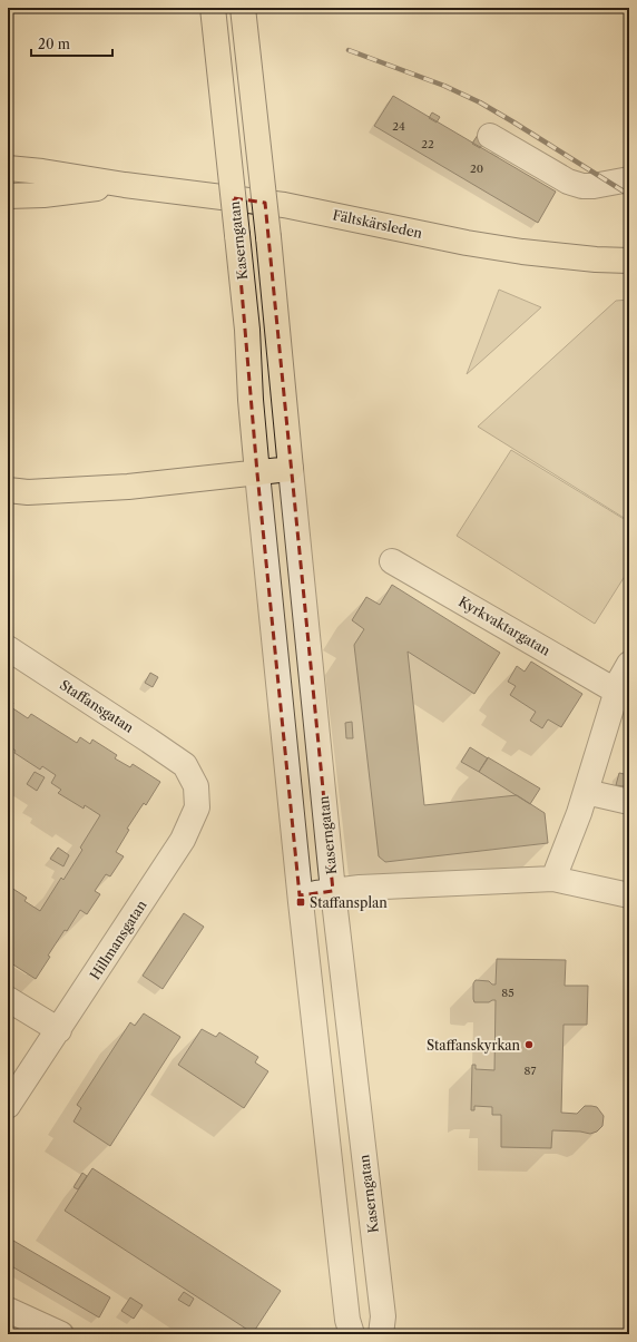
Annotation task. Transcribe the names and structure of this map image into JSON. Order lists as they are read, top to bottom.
{
  "streets": {
    "main road": ["Fältskärsleden", "Kaserngatan"],
    "street": ["Kyrkvaktargatan", "Staffansgatan", "Hillmansgatan"]
  },
  "crossings": [
    ["Staffansgatan", "Hillmansgatan"]
  ],
  "places": {
    "transit": ["Staffansplan"],
    "other": ["Staffanskyrkan"]
  },
  "house_numbers": [
    "24",
    "22",
    "20",
    "85",
    "87"
  ],
  "scale_bar": "20 m"
}
